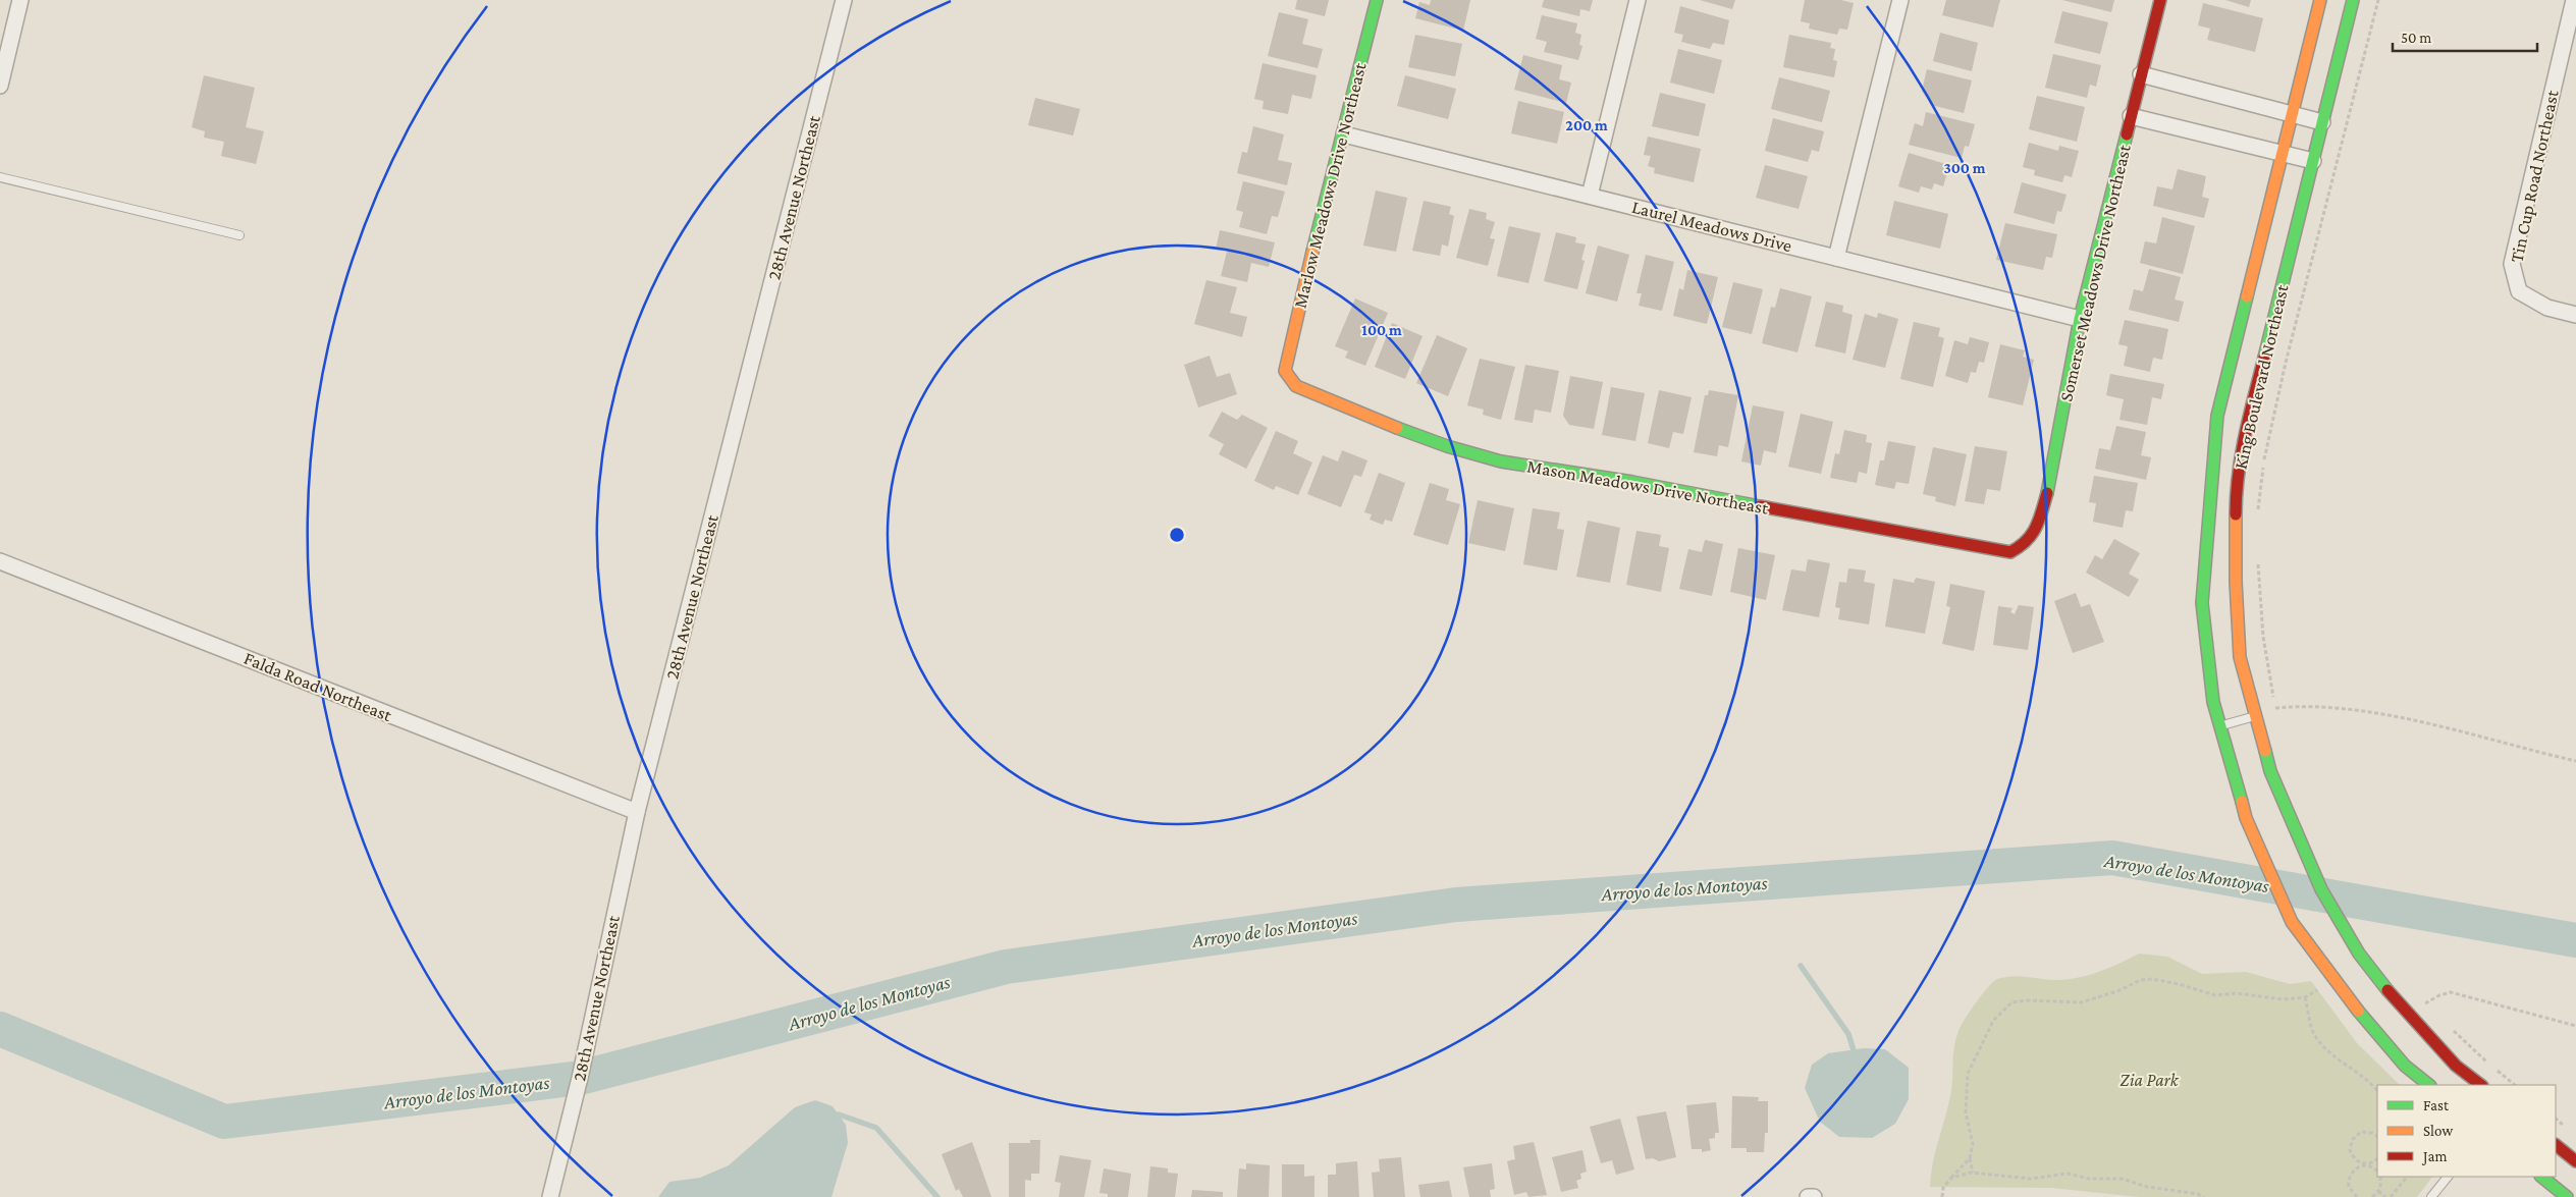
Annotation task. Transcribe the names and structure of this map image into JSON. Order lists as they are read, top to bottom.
{
  "streets": {
    "street": [
      "Tin Cup Road Northeast",
      "Marlow Meadows Drive Northeast",
      "28th Avenue Northeast",
      "Laurel Meadows Drive",
      "Somerset Meadows Drive Northeast",
      "King Boulevard Northeast",
      "Mason Meadows Drive Northeast",
      "Falda Road Northeast"
    ]
  },
  "crossings": [
    ["Marlow Meadows Drive Northeast", "Laurel Meadows Drive"],
    ["Marlow Meadows Drive Northeast", "Mason Meadows Drive Northeast"],
    ["28th Avenue Northeast", "Falda Road Northeast"],
    ["Laurel Meadows Drive", "Somerset Meadows Drive Northeast"],
    ["Somerset Meadows Drive Northeast", "Mason Meadows Drive Northeast"]
  ],
  "water": ["Arroyo de los Montoyas"],
  "parks": ["Zia Park"],
  "legend": ["Fast", "Slow", "Jam"],
  "scale_bar": "50 m",
  "rings": ["200 m", "300 m", "100 m"]
}
